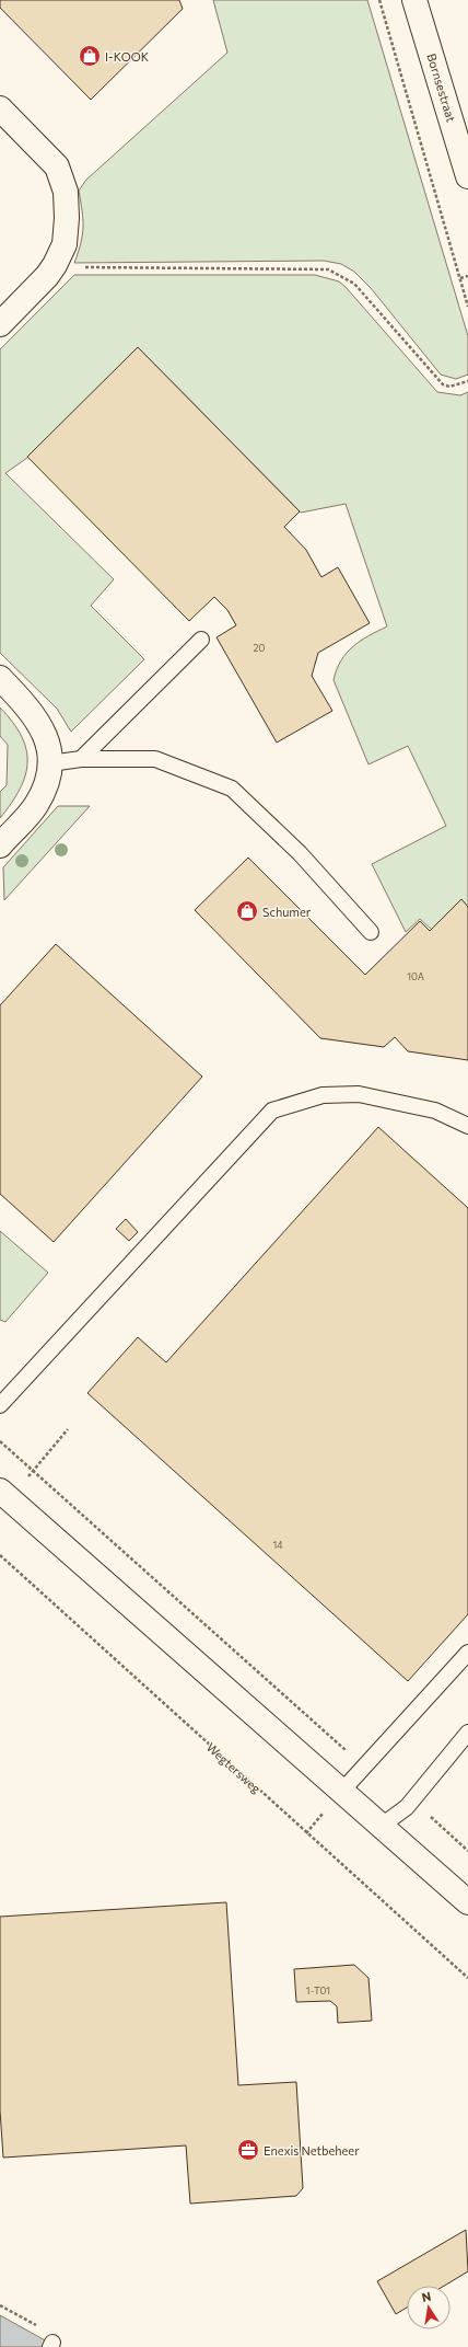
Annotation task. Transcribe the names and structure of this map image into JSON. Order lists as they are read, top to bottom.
{
  "streets": {
    "street": ["Bornsestraat"],
    "path": ["Wegtersweg"]
  },
  "places": {
    "shop": ["I-KOOK", "Schumer"],
    "office": ["Enexis Netbeheer"]
  },
  "house_numbers": [
    "20",
    "10A",
    "14",
    "1-T01"
  ],
  "north": "top"
}
